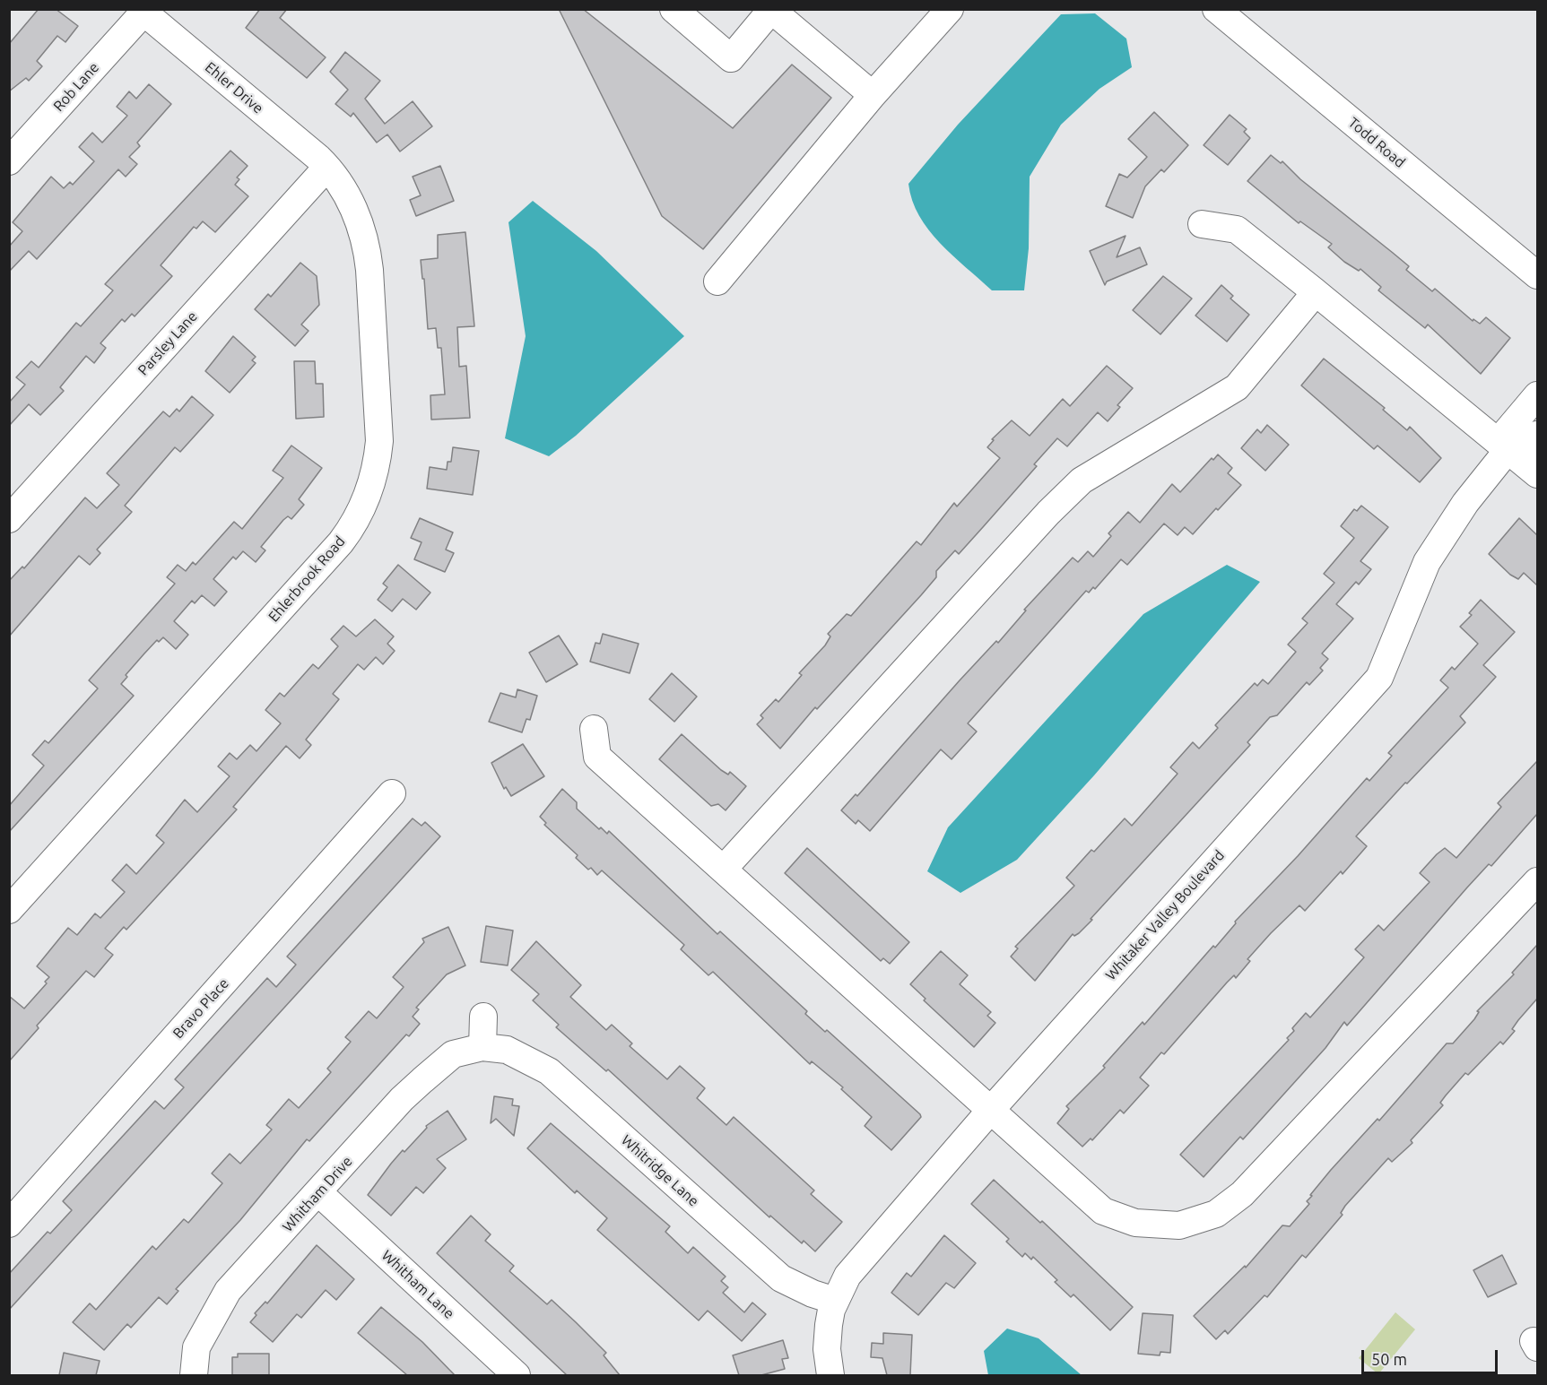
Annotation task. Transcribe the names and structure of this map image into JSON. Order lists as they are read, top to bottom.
{
  "streets": {
    "street": [
      "Rob Lane",
      "Ehler Drive",
      "Todd Road",
      "Parsley Lane",
      "Ehlerbrook Road",
      "Whitaker Valley Boulevard",
      "Bravo Place",
      "Whitridge Lane",
      "Whitham Drive",
      "Whitham Lane"
    ]
  },
  "crossings": [
    ["Rob Lane", "Ehler Drive"],
    ["Ehler Drive", "Parsley Lane"],
    ["Ehler Drive", "Ehlerbrook Road"],
    ["Parsley Lane", "Ehlerbrook Road"],
    ["Whitaker Valley Boulevard", "Whitridge Lane"],
    ["Whitridge Lane", "Whitham Drive"],
    ["Whitham Drive", "Whitham Lane"]
  ],
  "scale_bar": "50 m"
}
